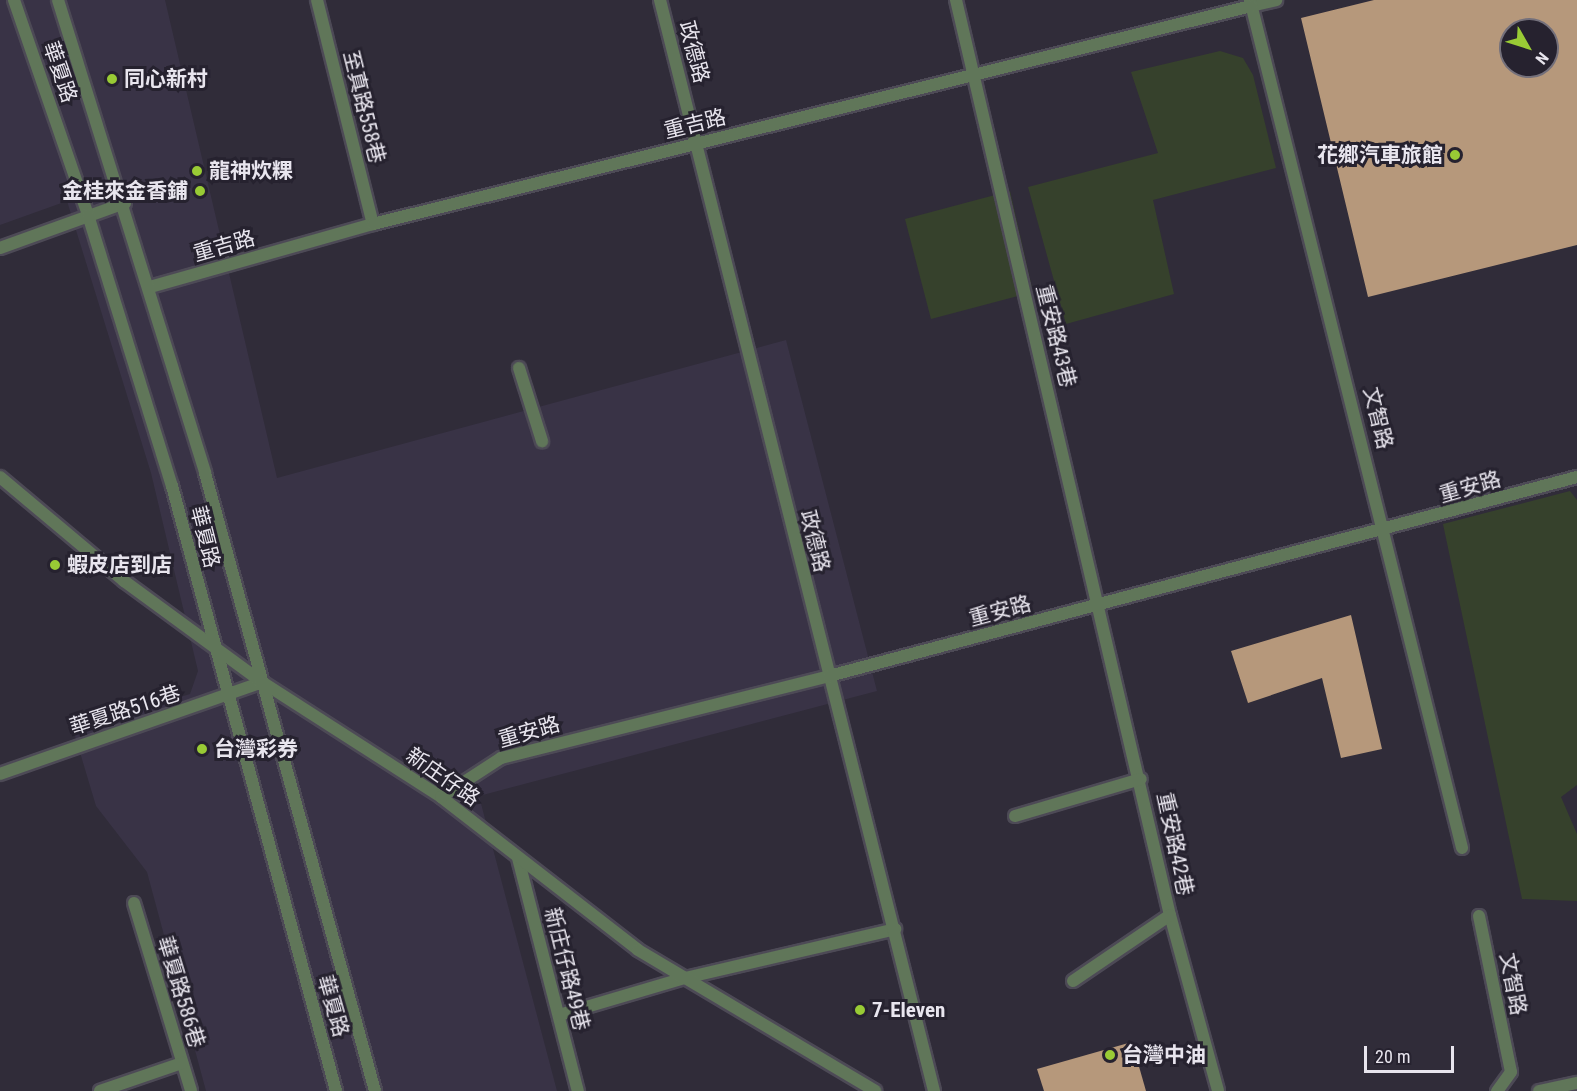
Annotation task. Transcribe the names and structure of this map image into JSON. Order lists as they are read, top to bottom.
{
  "streets": {
    "street": [
      "政德路",
      "華夏路",
      "至真路558巷",
      "重吉路",
      "重安路43巷",
      "文智路",
      "重安路",
      "華夏路516巷",
      "新庄仔路",
      "重安路42巷",
      "新庄仔路49巷",
      "華夏路586巷"
    ]
  },
  "crossings": [
    ["政德路", "重吉路"],
    ["政德路", "重安路"],
    ["華夏路", "重吉路"],
    ["華夏路", "華夏路516巷"],
    ["華夏路", "新庄仔路"],
    ["至真路558巷", "重吉路"],
    ["重吉路", "重安路43巷"],
    ["重吉路", "文智路"],
    ["重安路43巷", "重安路"],
    ["重安路43巷", "重安路42巷"],
    ["文智路", "重安路"],
    ["重安路", "新庄仔路"],
    ["重安路", "重安路42巷"],
    ["華夏路516巷", "新庄仔路"],
    ["新庄仔路", "新庄仔路49巷"]
  ],
  "places": [
    "同心新村",
    "花鄉汽車旅館",
    "龍神炊粿",
    "金桂來金香鋪",
    "蝦皮店到店",
    "台灣彩券",
    "7-Eleven",
    "台灣中油"
  ],
  "scale_bar": "20 m",
  "north": "bottom right"
}
